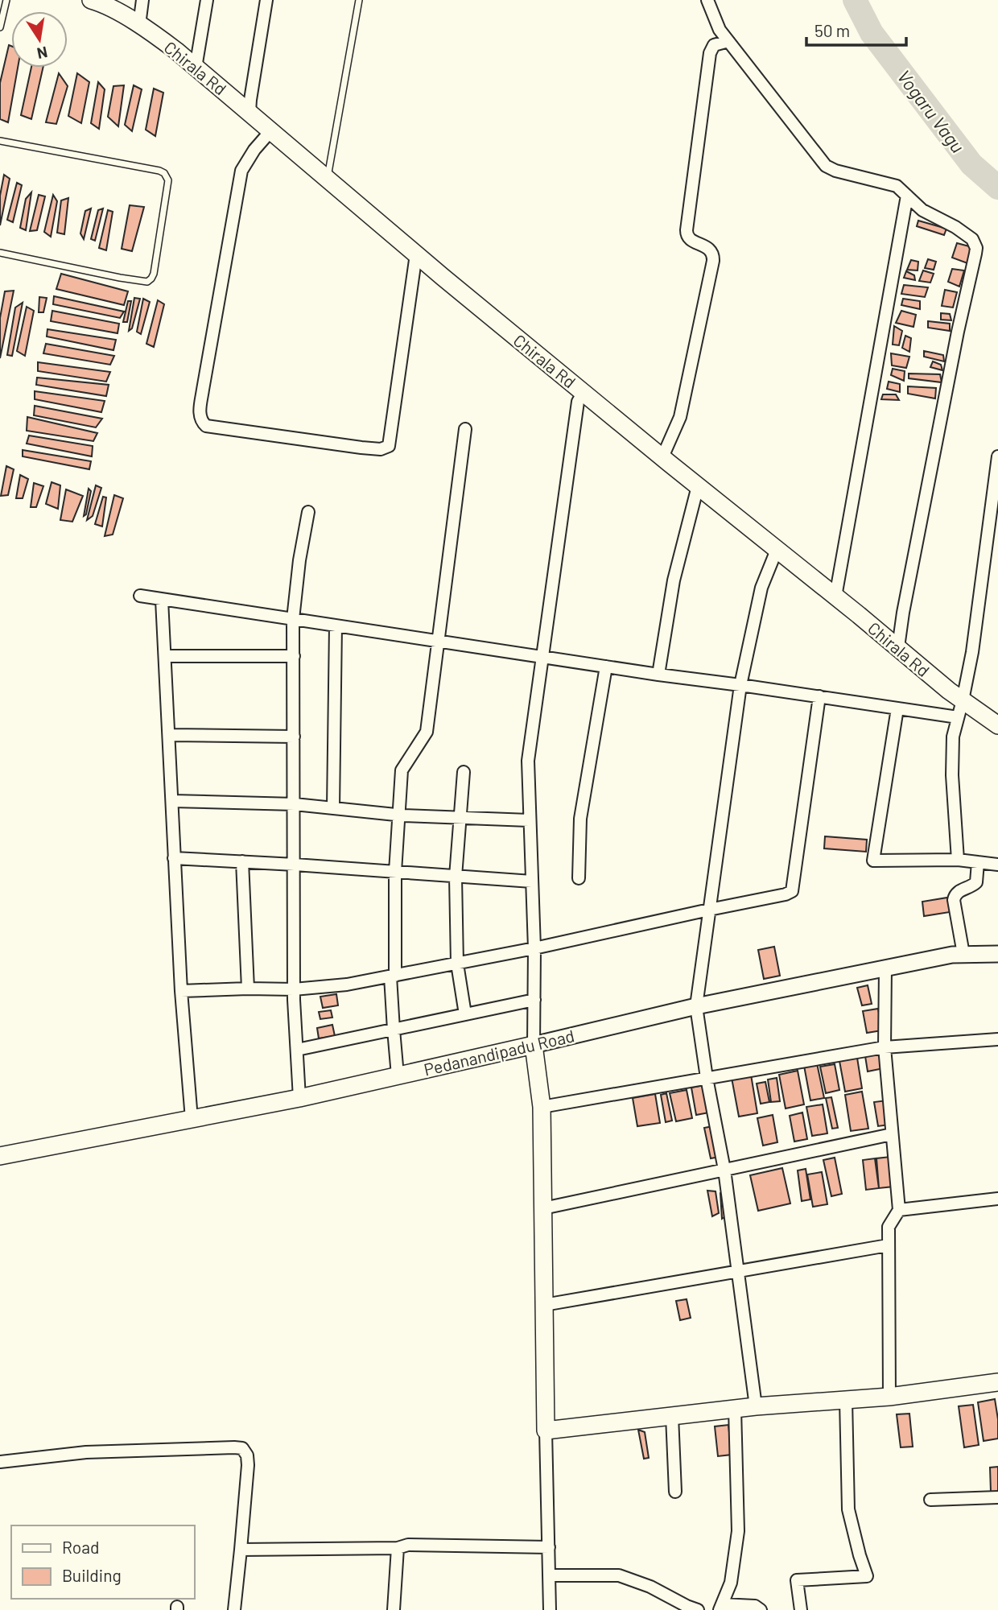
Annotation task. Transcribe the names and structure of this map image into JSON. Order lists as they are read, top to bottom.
{
  "streets": {
    "main road": ["Chirala Rd", "Pedanandipadu Road"]
  },
  "water": ["Vogaru Vagu"],
  "legend": ["Road", "Building"],
  "scale_bar": "50 m",
  "north": "bottom"
}
